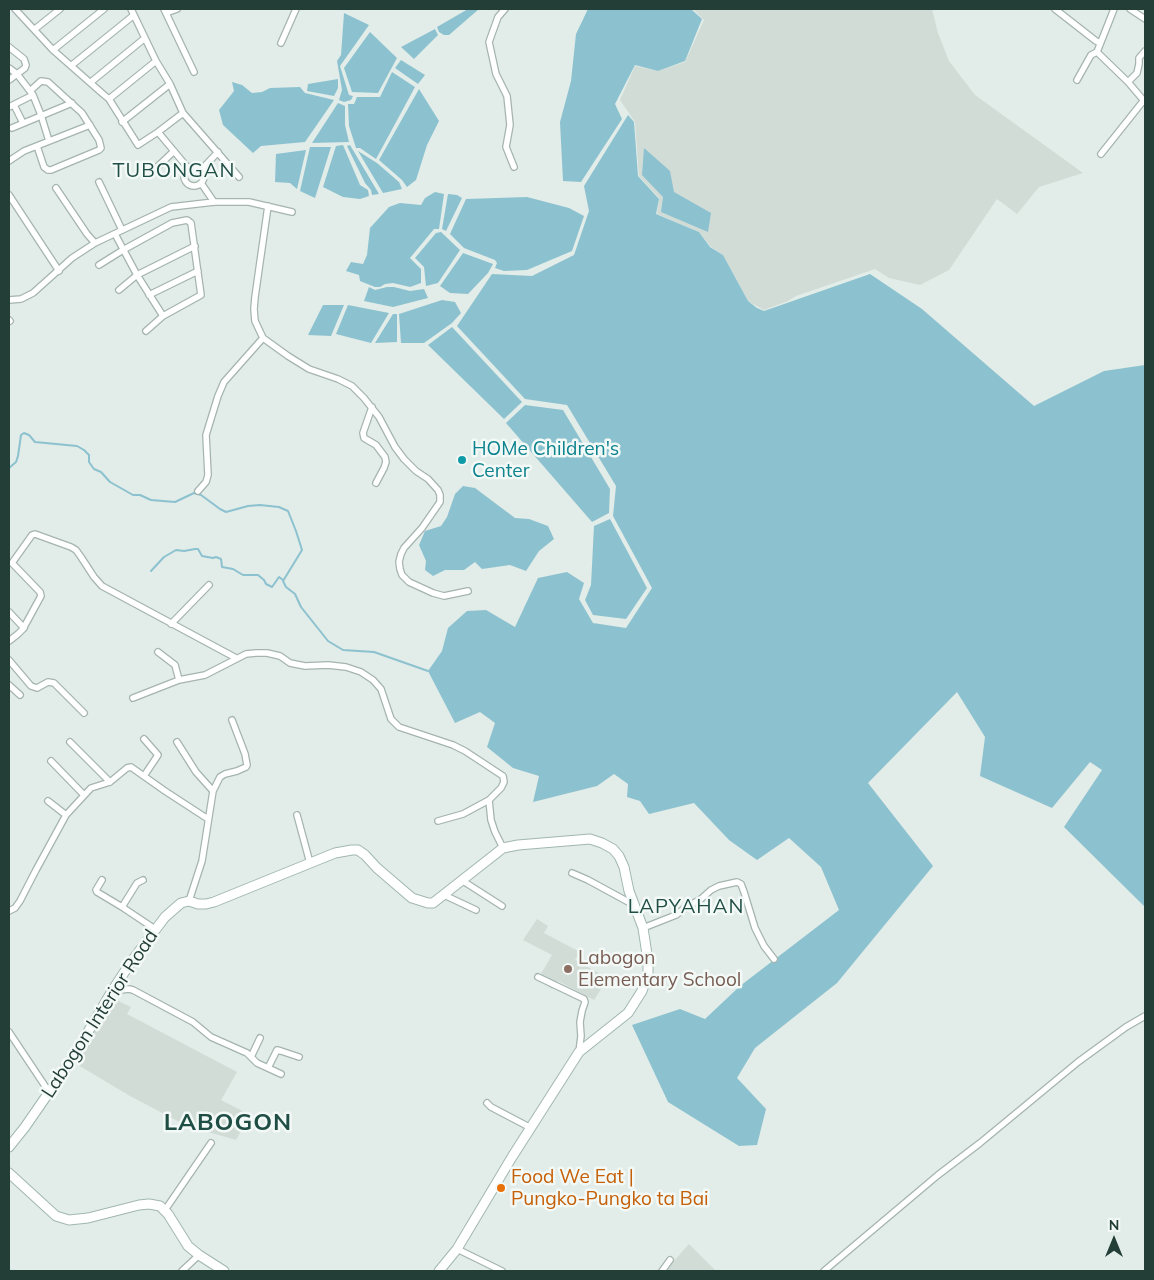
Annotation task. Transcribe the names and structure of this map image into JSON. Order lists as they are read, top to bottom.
{
  "streets": {
    "street": ["Labogon Interior Road"]
  },
  "districts": ["TUBONGAN", "LAPYAHAN", "LABOGON"],
  "places": ["HOMe Children's Center", "Labogon Elementary School", "Food We Eat | Pungko-Pungko ta Bai"],
  "north": "top"
}
